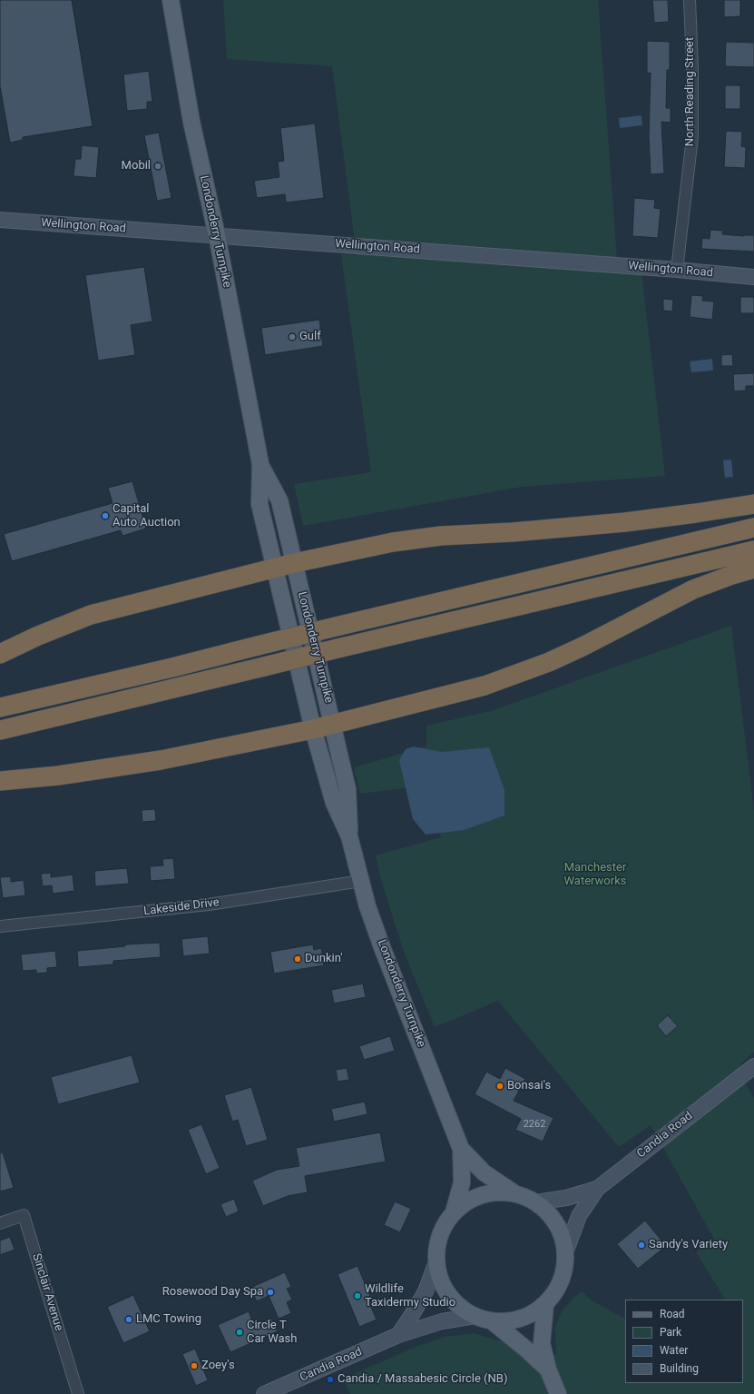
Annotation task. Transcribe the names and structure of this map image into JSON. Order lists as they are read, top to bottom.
{
  "streets": {
    "main road": ["Wellington Road", "Londonderry Turnpike", "Candia Road"],
    "street": ["North Reading Street", "Lakeside Drive", "Sinclair Avenue"]
  },
  "crossings": [
    ["North Reading Street", "Wellington Road"],
    ["Wellington Road", "Londonderry Turnpike"],
    ["Londonderry Turnpike", "Lakeside Drive"],
    ["Londonderry Turnpike", "Candia Road"]
  ],
  "parks": ["Manchester Waterworks"],
  "places": [
    "Mobil",
    "Gulf",
    "Capital Auto Auction",
    "Dunkin'",
    "Bonsai's",
    "Sandy's Variety",
    "Rosewood Day Spa",
    "Wildlife Taxidermy Studio",
    "LMC Towing",
    "Circle T Car Wash",
    "Zoey's",
    "Candia / Massabesic Circle (NB)"
  ],
  "house_numbers": ["2262"],
  "legend": [
    "Road",
    "Park",
    "Water",
    "Building"
  ]
}
